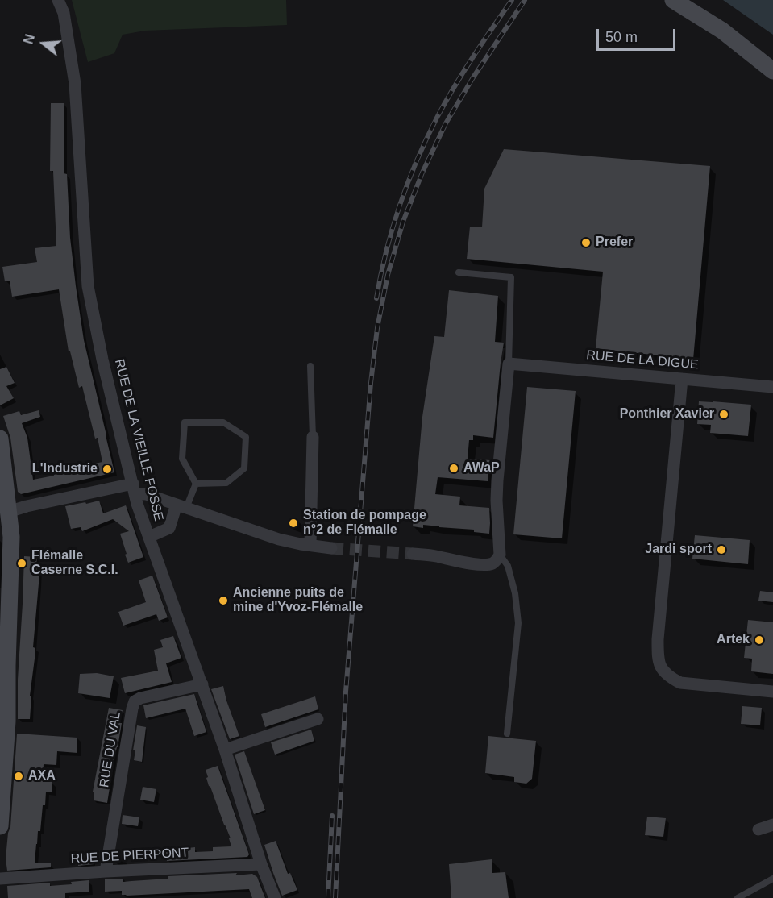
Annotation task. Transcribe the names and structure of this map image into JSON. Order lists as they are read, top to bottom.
{
  "streets": {
    "street": [
      "RUE DE LA DIGUE",
      "RUE DE LA VIEILLE FOSSE",
      "RUE DU VAL",
      "RUE DE PIERPONT"
    ]
  },
  "crossings": [
    ["RUE DE LA VIEILLE FOSSE", "RUE DU VAL"],
    ["RUE DE LA VIEILLE FOSSE", "RUE DE PIERPONT"],
    ["RUE DU VAL", "RUE DE PIERPONT"]
  ],
  "places": [
    "Prefer",
    "Ponthier Xavier",
    "AWaP",
    "L'Industrie",
    "Station de pompage n°2 de Flémalle",
    "Jardi sport",
    "Flémalle Caserne S.C.I.",
    "Ancienne puits de mine d'Yvoz-Flémalle",
    "Artek",
    "AXA"
  ],
  "scale_bar": "50 m",
  "north": "left"
}
